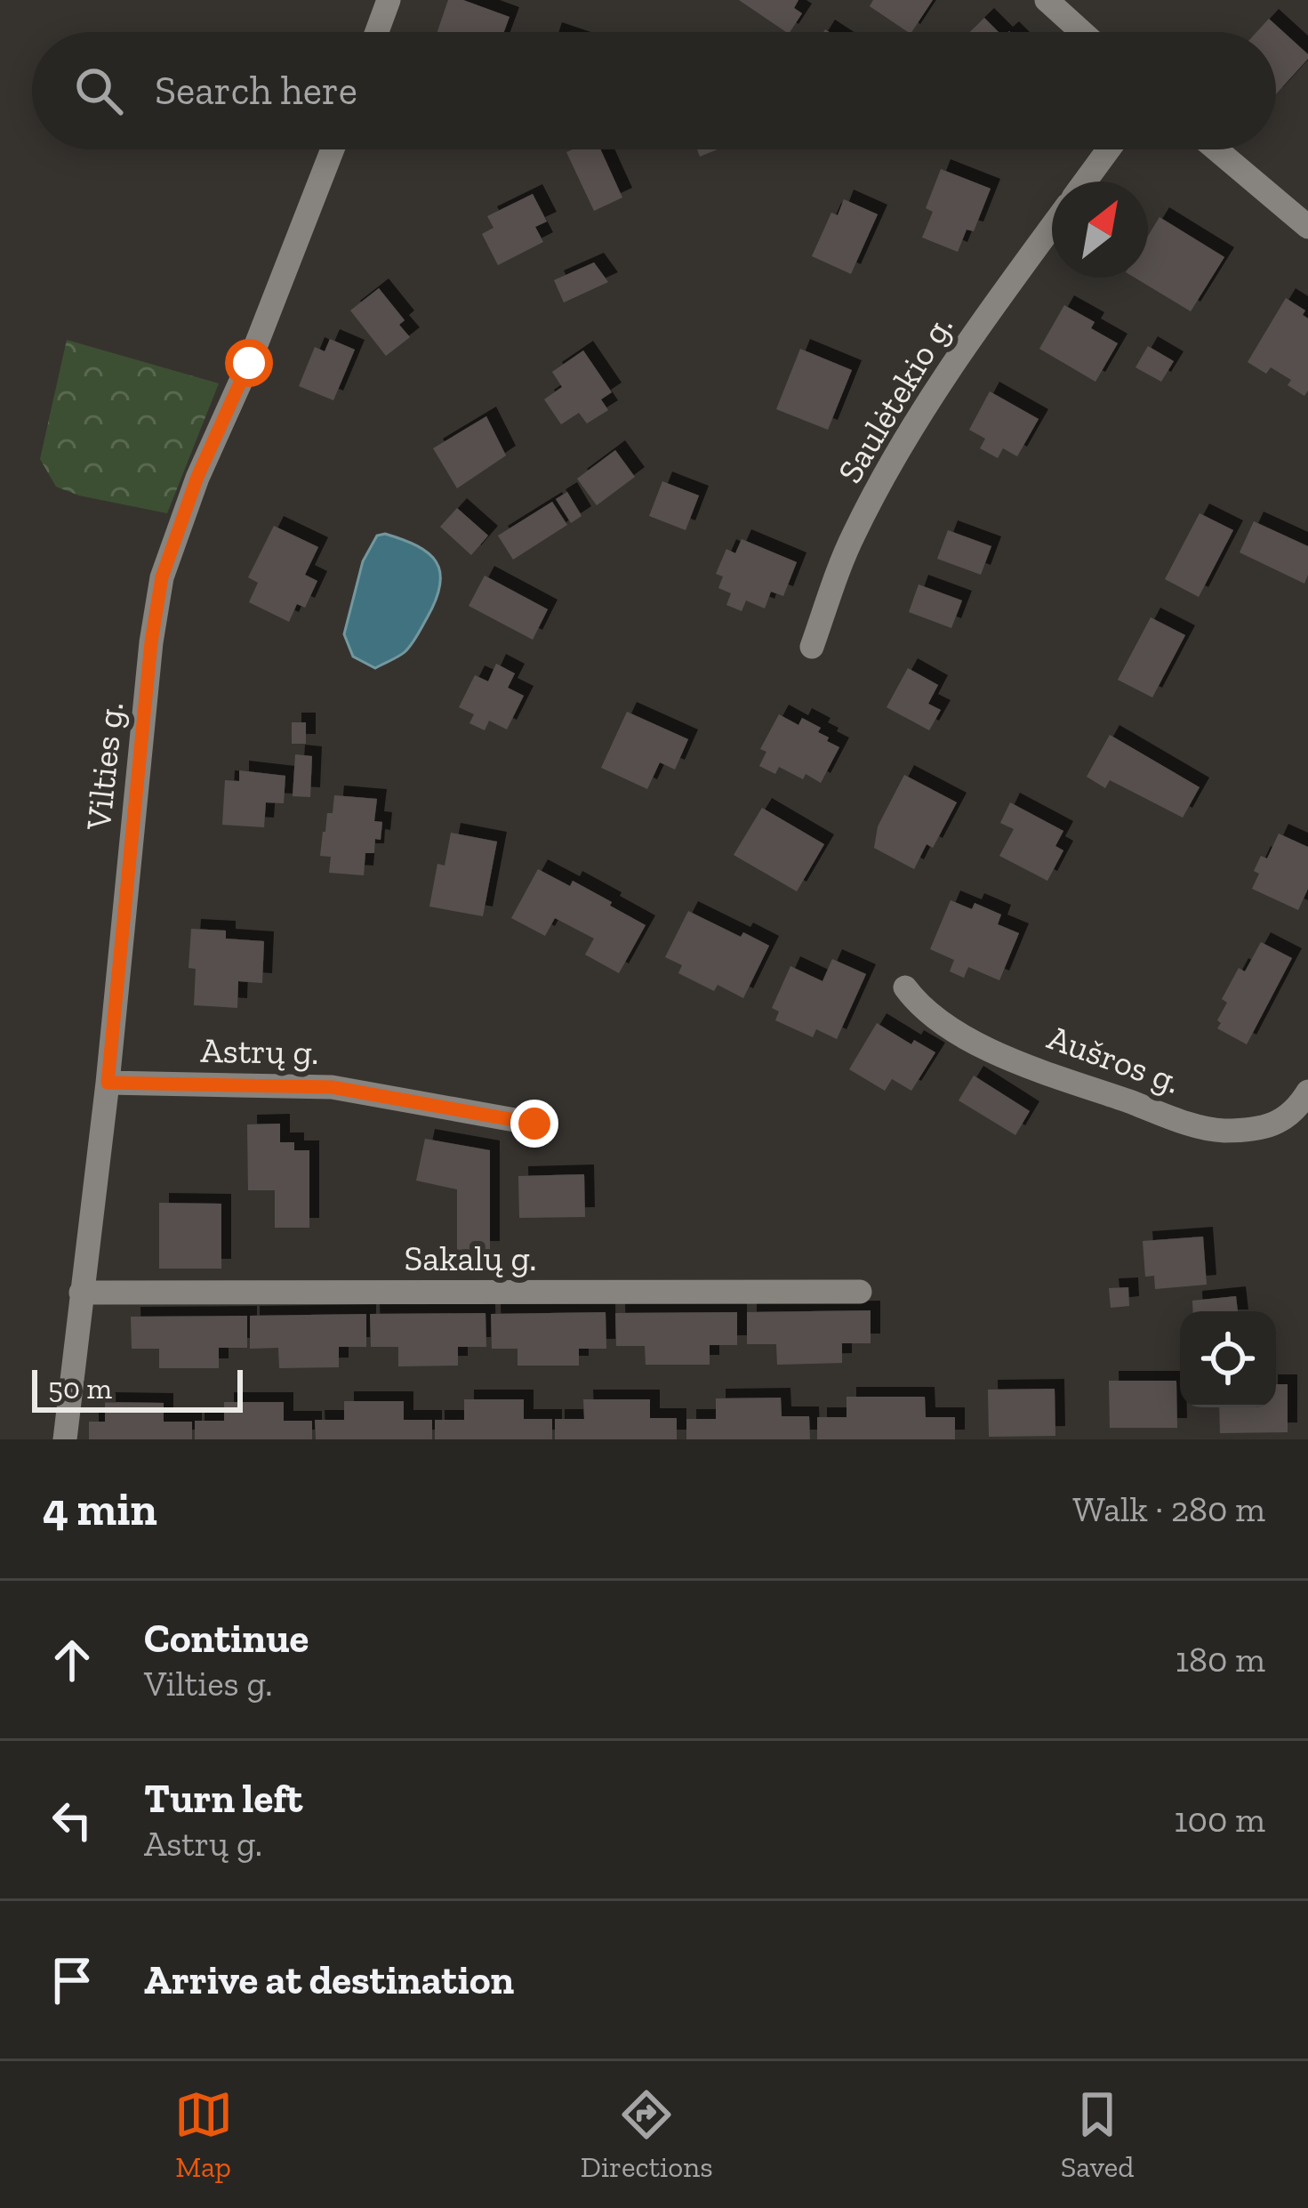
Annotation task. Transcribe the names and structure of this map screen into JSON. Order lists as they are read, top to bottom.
{
  "streets": {
    "street": [
      "Saulėtekio g.",
      "Vilties g.",
      "Astrų g.",
      "Aušros g.",
      "Sakalų g."
    ]
  },
  "crossings": [
    ["Vilties g.", "Astrų g."],
    ["Vilties g.", "Sakalų g."]
  ],
  "scale_bar": "50 m",
  "north": "top right",
  "page": {
    "search": "Search here",
    "scale": "50 m",
    "heading": ["4 min", "Walk · 280 m"],
    "list": [
      ["Continue", "Vilties g.", "180 m"],
      ["Turn left", "Astrų g.", "100 m"],
      "Arrive at destination"
    ],
    "nav": ["Map", "Directions", "Saved"]
  }
}
